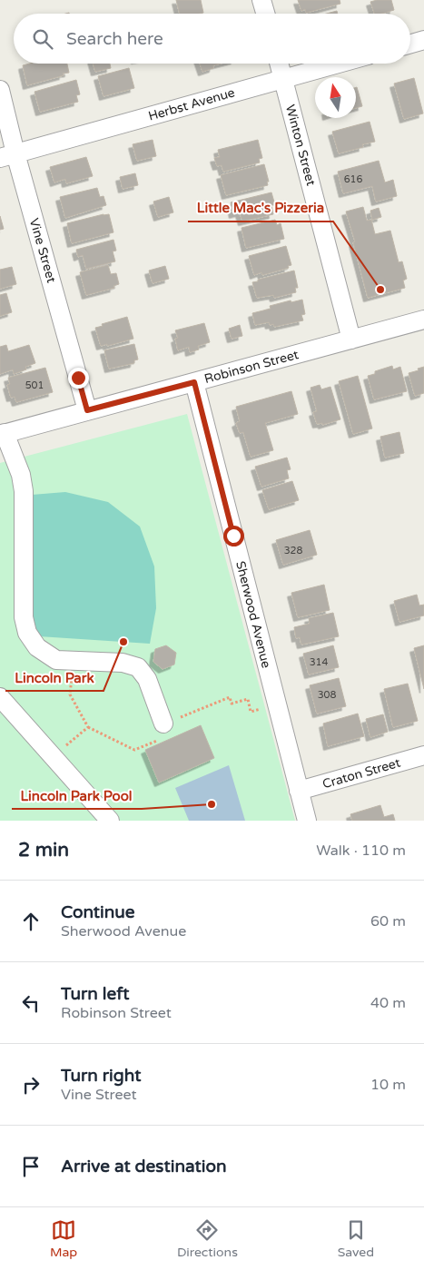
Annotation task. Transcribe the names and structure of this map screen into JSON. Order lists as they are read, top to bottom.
{
  "streets": {
    "street": [
      "Herbst Avenue",
      "Winton Street",
      "Vine Street",
      "Robinson Street",
      "Sherwood Avenue",
      "Craton Street"
    ]
  },
  "crossings": [
    ["Herbst Avenue", "Winton Street"],
    ["Herbst Avenue", "Vine Street"],
    ["Winton Street", "Robinson Street"],
    ["Vine Street", "Robinson Street"],
    ["Robinson Street", "Sherwood Avenue"],
    ["Sherwood Avenue", "Craton Street"]
  ],
  "places": ["Little Mac's Pizzeria", "Lincoln Park", "Lincoln Park Pool"],
  "house_numbers": [
    "616",
    "501",
    "328",
    "314",
    "308"
  ],
  "north": "top",
  "page": {
    "search": "Search here",
    "heading": ["2 min", "Walk · 110 m"],
    "list": [
      ["Continue", "Sherwood Avenue", "60 m"],
      ["Turn left", "Robinson Street", "40 m"],
      ["Turn right", "Vine Street", "10 m"],
      "Arrive at destination"
    ],
    "nav": ["Map", "Directions", "Saved"]
  }
}
